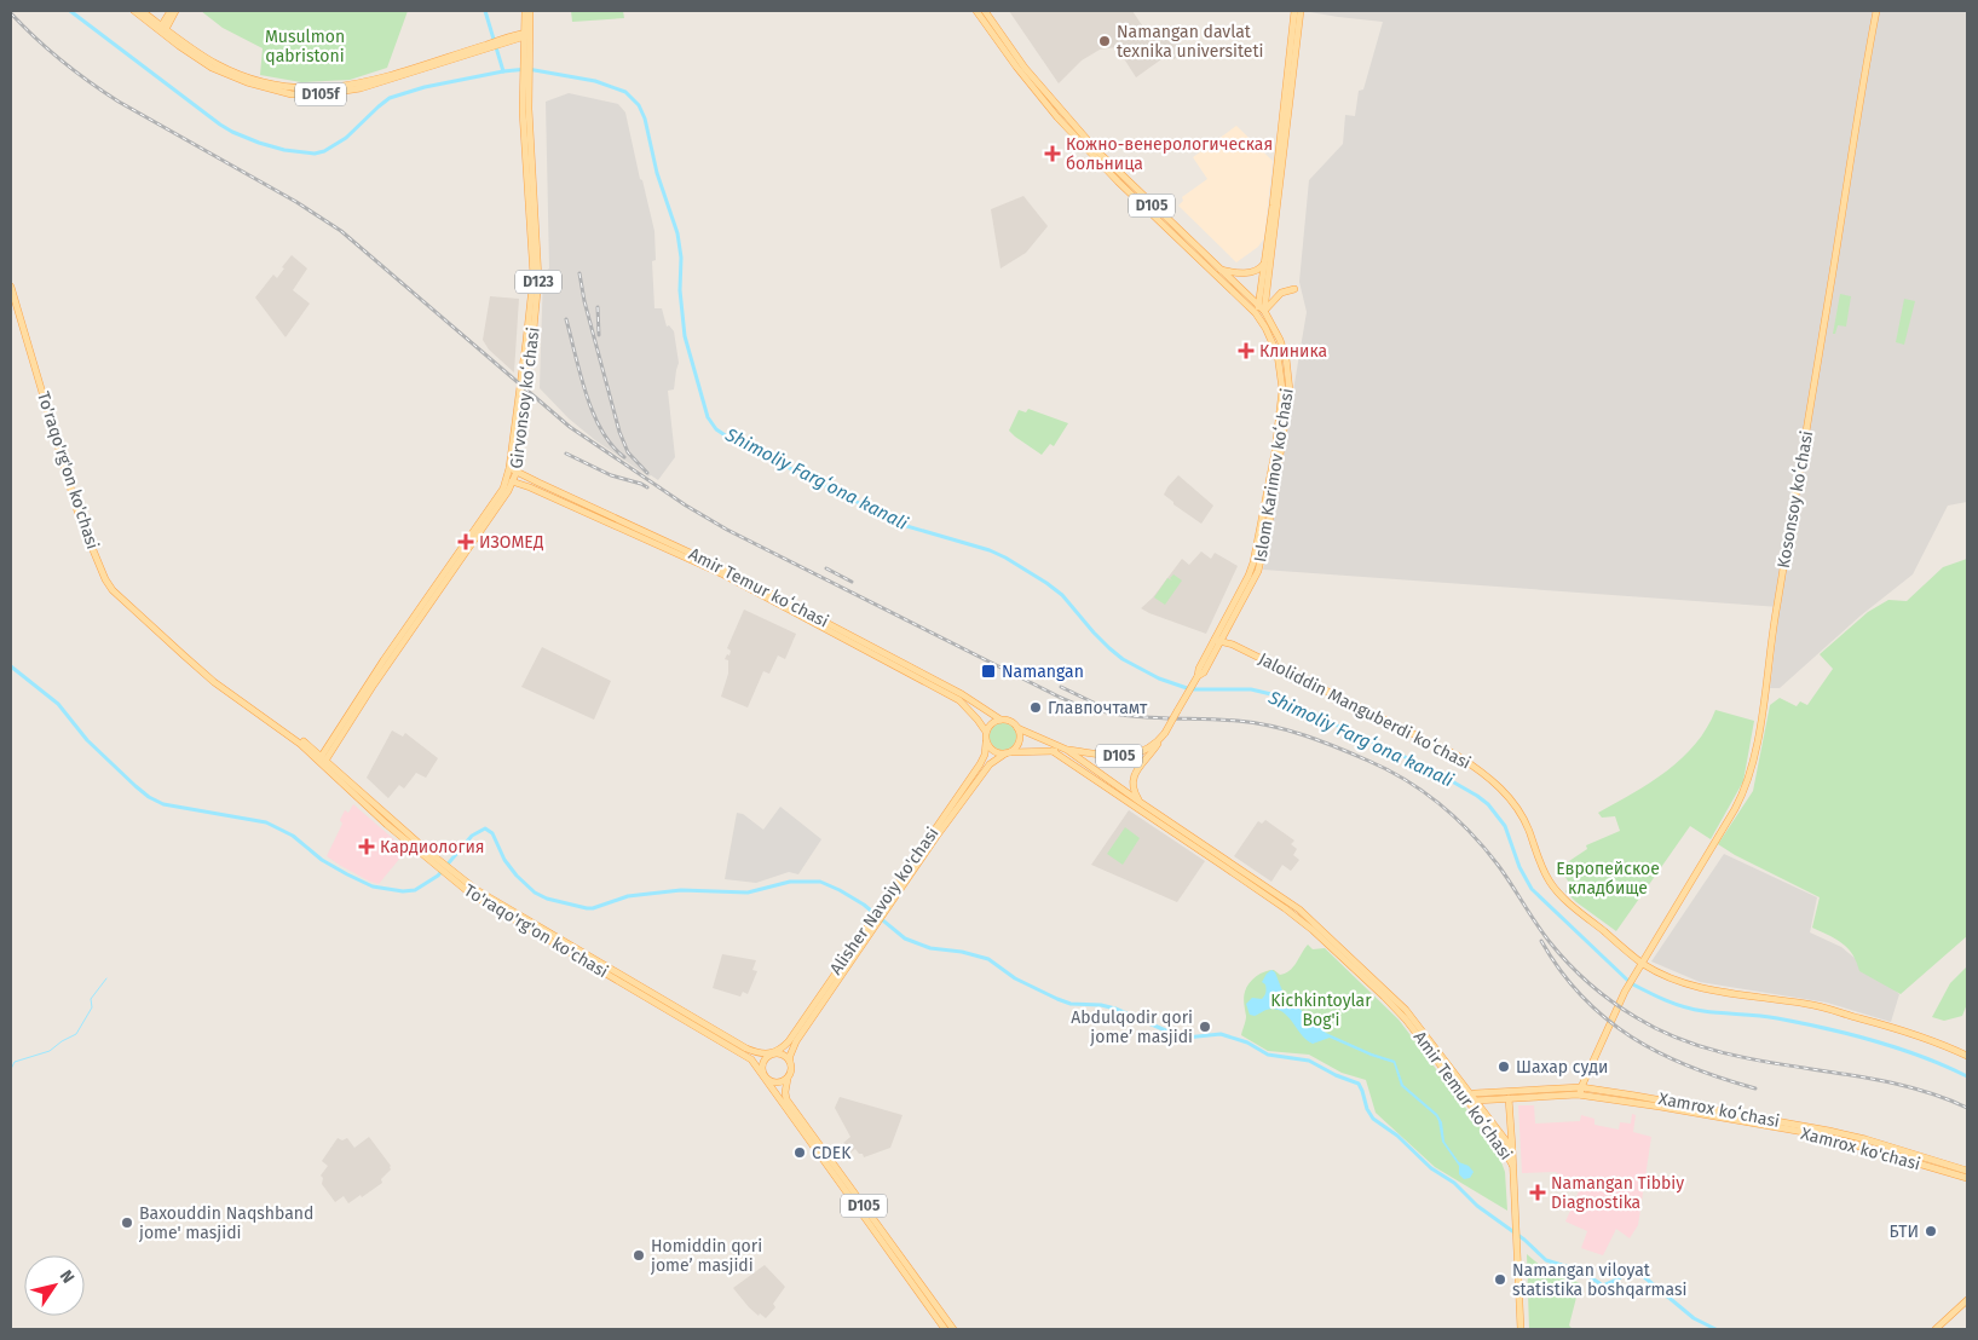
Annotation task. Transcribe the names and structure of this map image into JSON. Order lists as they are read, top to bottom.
{
  "streets": {
    "main road": [
      "D105f",
      "D105",
      "D123",
      "Girvonsoy koʻchasi",
      "To'raqo'rg'on ko'chasi",
      "Islom Karimov koʻchasi",
      "Kosonsoy koʻchasi",
      "Amir Temur koʻchasi",
      "Jaloliddin Manguberdi koʻchasi",
      "Alisher Navoiy ko'chasi",
      "Xamrox koʻchasi",
      "Xamrox ko'chasi"
    ]
  },
  "crossings": [
    ["D105f", "Girvonsoy koʻchasi"],
    ["D105", "To'raqo'rg'on ko'chasi"],
    ["D105", "Islom Karimov koʻchasi"],
    ["D105", "Amir Temur koʻchasi"],
    ["D105", "Alisher Navoiy ko'chasi"],
    ["Girvonsoy koʻchasi", "To'raqo'rg'on ko'chasi"],
    ["Girvonsoy koʻchasi", "Amir Temur koʻchasi"],
    ["To'raqo'rg'on ko'chasi", "Alisher Navoiy ko'chasi"],
    ["Islom Karimov koʻchasi", "Jaloliddin Manguberdi koʻchasi"],
    ["Kosonsoy koʻchasi", "Jaloliddin Manguberdi koʻchasi"],
    ["Kosonsoy koʻchasi", "Xamrox koʻchasi"],
    ["Kosonsoy koʻchasi", "Xamrox ko'chasi"],
    ["Amir Temur koʻchasi", "Alisher Navoiy ko'chasi"],
    ["Amir Temur koʻchasi", "Xamrox koʻchasi"],
    ["Amir Temur koʻchasi", "Xamrox ko'chasi"],
    ["Xamrox koʻchasi", "Xamrox ko'chasi"]
  ],
  "water": ["Shimoliy Fargʻona kanali"],
  "parks": ["Musulmon qabristoni", "Европейское кладбище", "Kichkintoylar Bog'i"],
  "places": {
    "other": [
      "Namangan davlat texnika universiteti",
      "Главпочтамт",
      "Abdulqodir qori jome’ masjidi",
      "Шахар суди",
      "CDEK",
      "Baxouddin Naqshband jome' masjidi",
      "БТИ",
      "Homiddin qori jome’ masjidi",
      "Namangan viloyat statistika boshqarmasi"
    ],
    "health": [
      "Кожно-венерологическая больница",
      "Клиника",
      "ИЗОМЕД",
      "Кардиология",
      "Namangan Tibbiy Diagnostika"
    ],
    "transit": ["Namangan"]
  },
  "north": "top right"
}
